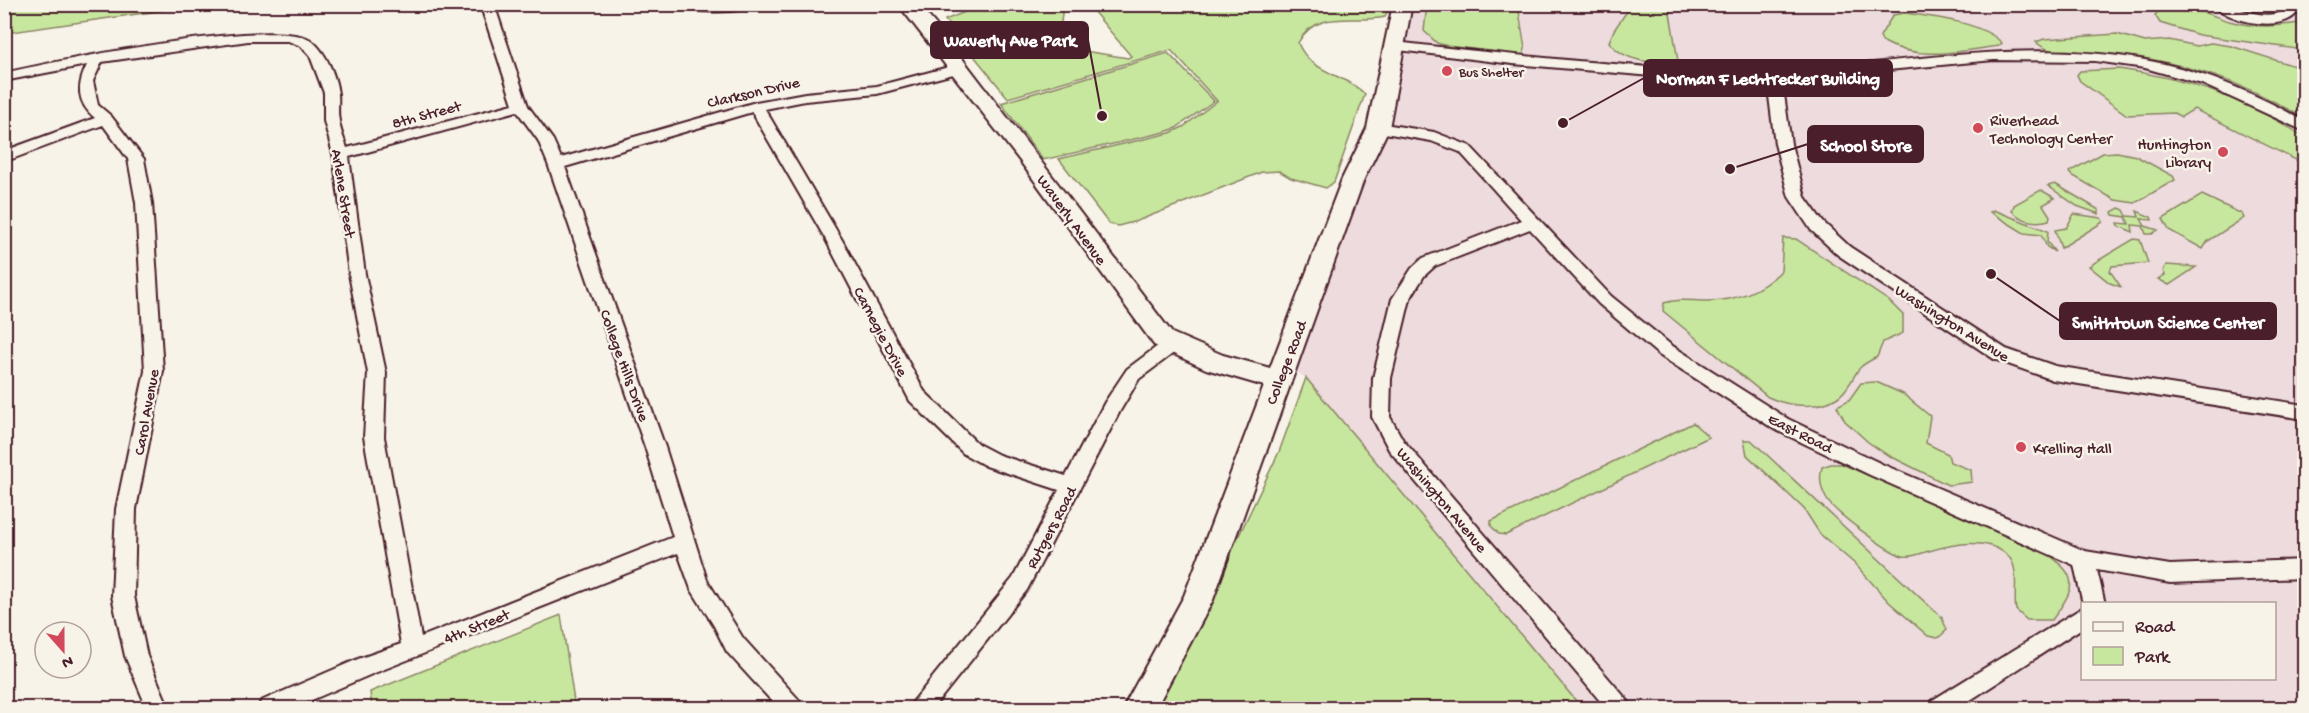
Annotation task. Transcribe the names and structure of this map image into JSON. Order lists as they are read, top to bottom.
{
  "streets": {
    "street": [
      "Clarkson Drive",
      "8th Street",
      "Arlene Street",
      "Waverly Avenue",
      "Washington Avenue",
      "Carnegie Drive",
      "College Road",
      "College Hills Drive",
      "Carol Avenue",
      "East Road",
      "Rutgers Road",
      "4th Street"
    ]
  },
  "crossings": [
    ["Clarkson Drive", "Waverly Avenue"],
    ["Clarkson Drive", "Carnegie Drive"],
    ["Clarkson Drive", "College Hills Drive"],
    ["8th Street", "Arlene Street"],
    ["8th Street", "College Hills Drive"],
    ["Arlene Street", "Carol Avenue"],
    ["Arlene Street", "4th Street"],
    ["Waverly Avenue", "College Road"],
    ["Waverly Avenue", "Rutgers Road"],
    ["Washington Avenue", "East Road"],
    ["Carnegie Drive", "Rutgers Road"],
    ["College Road", "East Road"],
    ["College Hills Drive", "4th Street"]
  ],
  "places": [
    "Bus Shelter",
    "Waverly Ave Park",
    "Norman F Lechtrecker Building",
    "Riverhead Technology Center",
    "Huntington Library",
    "School Store",
    "Smithtown Science Center",
    "Krelling Hall"
  ],
  "legend": ["Road", "Park"],
  "north": "bottom"
}
